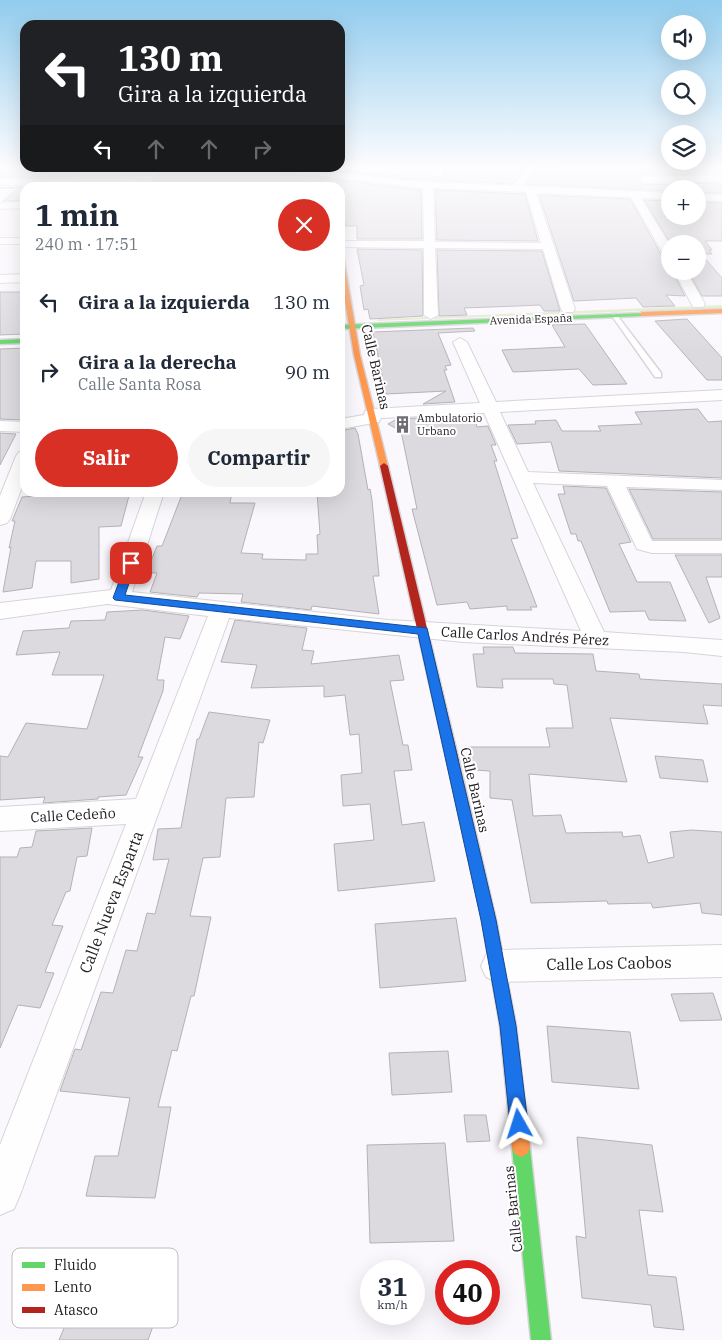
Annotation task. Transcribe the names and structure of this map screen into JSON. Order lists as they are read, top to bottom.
{
  "streets": {
    "street": [
      "Avenida España",
      "Calle Barinas",
      "Calle Carlos Andrés Pérez",
      "Calle Cedeño",
      "Calle Nueva Esparta",
      "Calle Los Caobos"
    ]
  },
  "crossings": [
    ["Avenida España", "Calle Barinas"],
    ["Calle Barinas", "Calle Carlos Andrés Pérez"],
    ["Calle Barinas", "Calle Los Caobos"],
    ["Calle Carlos Andrés Pérez", "Calle Nueva Esparta"],
    ["Calle Cedeño", "Calle Nueva Esparta"]
  ],
  "places": {
    "building": ["Ambulatorio Urbano"]
  },
  "legend": ["Fluido", "Lento", "Atasco"],
  "page": {
    "map_buttons": ["+", "−"],
    "turn": ["130 m", "Gira a la izquierda"],
    "heading": ["1 min", "240 m · 17:51"],
    "list": [
      {
        "name": "Gira a la izquierda",
        "value": "130 m"
      },
      {
        "name": "Gira a la derecha",
        "note": "Calle Santa Rosa",
        "value": "90 m"
      }
    ],
    "buttons": ["Salir", "Compartir"],
    "speed": "31 km/h",
    "limit": "40"
  }
}
